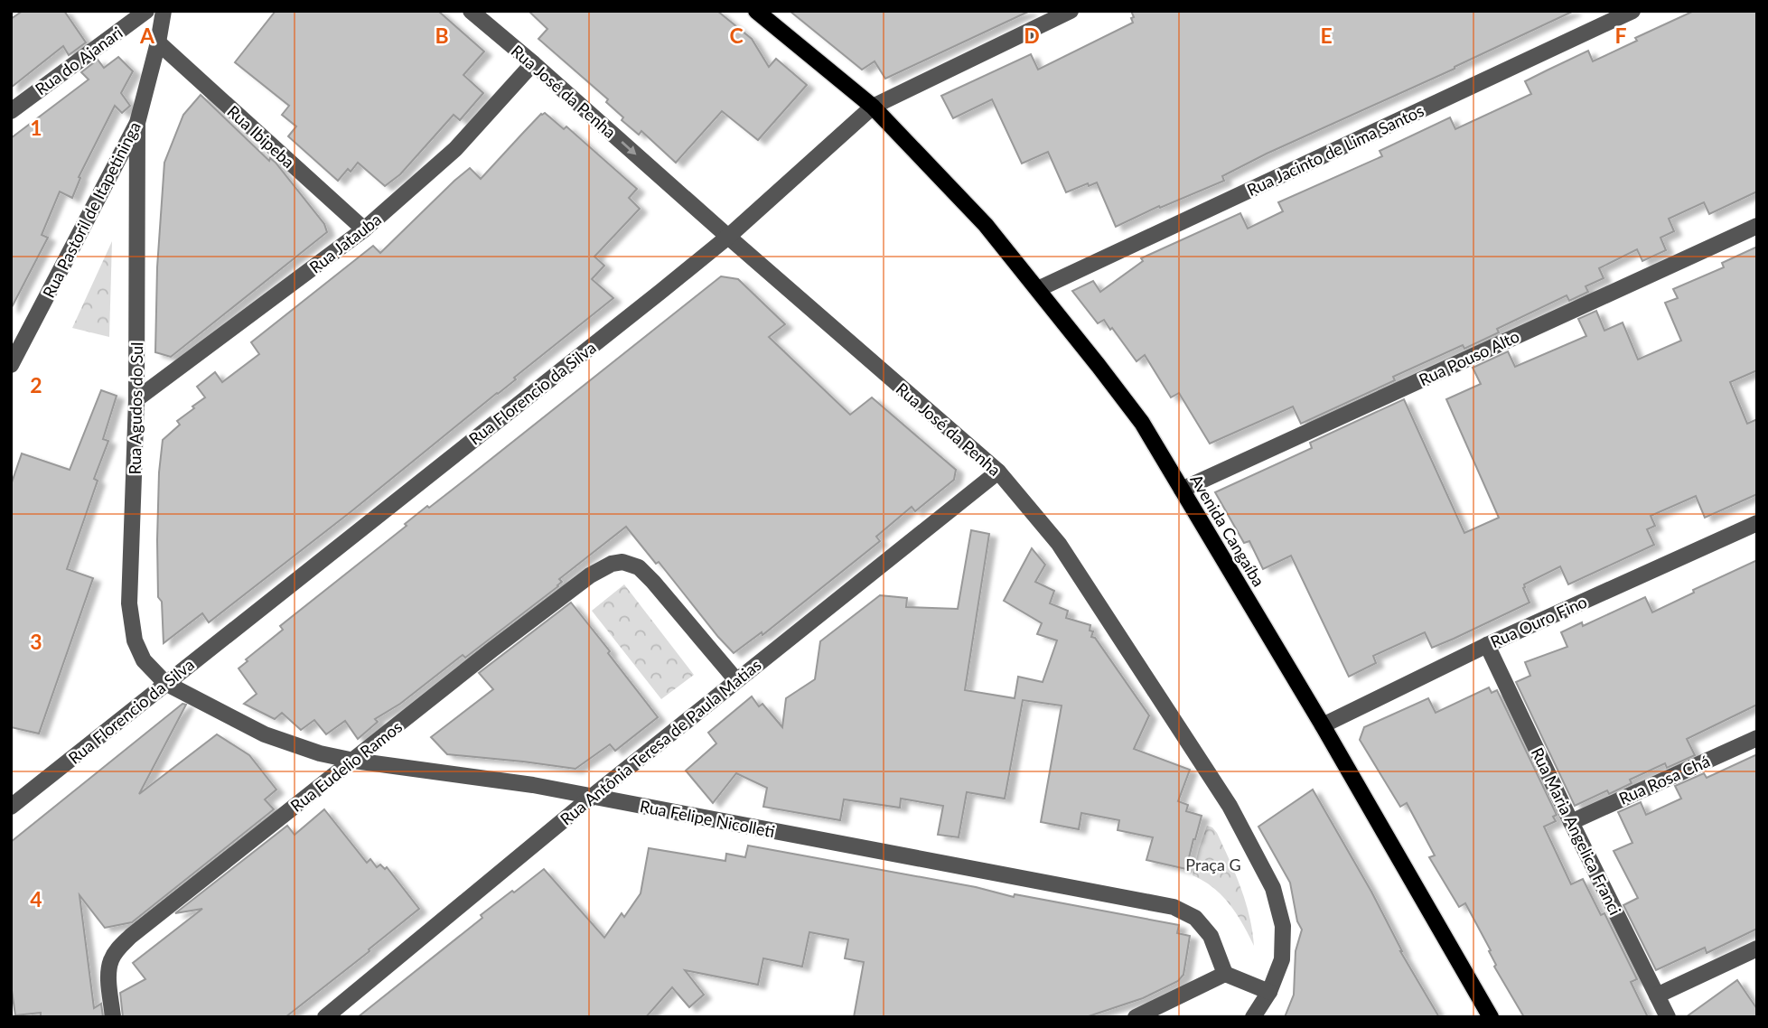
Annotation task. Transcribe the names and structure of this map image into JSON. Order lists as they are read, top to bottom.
{
  "streets": {
    "main road": ["Avenida Cangaíba"],
    "street": [
      "Rua do Ajanari",
      "Rua José da Penha",
      "Rua Ibipeba",
      "Rua Jacinto de Lima Santos",
      "Rua Pastoril de Itapetininga",
      "Rua Jatauba",
      "Rua Pouso Alto",
      "Rua Florencio da Silva",
      "Rua Agudos do Sul",
      "Rua Ouro Fino",
      "Rua Antônia Teresa de Paula Matias",
      "Rua Eudelio Ramos",
      "Rua Rosa Chá",
      "Rua Felipe Nicolleti",
      "Rua Maria Angelica Franci"
    ]
  },
  "crossings": [
    ["Rua José da Penha", "Rua Jatauba"],
    ["Rua José da Penha", "Rua Florencio da Silva"],
    ["Rua José da Penha", "Rua Antônia Teresa de Paula Matias"],
    ["Rua Ibipeba", "Rua Pastoril de Itapetininga"],
    ["Rua Ibipeba", "Rua Jatauba"],
    ["Rua Jacinto de Lima Santos", "Avenida Cangaíba"],
    ["Rua Pastoril de Itapetininga", "Rua Agudos do Sul"],
    ["Rua Jatauba", "Rua Agudos do Sul"],
    ["Rua Pouso Alto", "Avenida Cangaíba"],
    ["Rua Florencio da Silva", "Rua Agudos do Sul"],
    ["Rua Florencio da Silva", "Avenida Cangaíba"],
    ["Rua Florencio da Silva", "Rua Felipe Nicolleti"],
    ["Rua Agudos do Sul", "Rua Felipe Nicolleti"],
    ["Avenida Cangaíba", "Rua Ouro Fino"],
    ["Rua Ouro Fino", "Rua Maria Angelica Franci"],
    ["Rua Antônia Teresa de Paula Matias", "Rua Eudelio Ramos"],
    ["Rua Antônia Teresa de Paula Matias", "Rua Felipe Nicolleti"],
    ["Rua Eudelio Ramos", "Rua Felipe Nicolleti"],
    ["Rua Rosa Chá", "Rua Maria Angelica Franci"]
  ],
  "parks": ["Praça G"],
  "grid": {
    "columns": [
      "A",
      "B",
      "C",
      "D",
      "E",
      "F"
    ],
    "rows": [
      "1",
      "2",
      "3",
      "4"
    ]
  }
}
